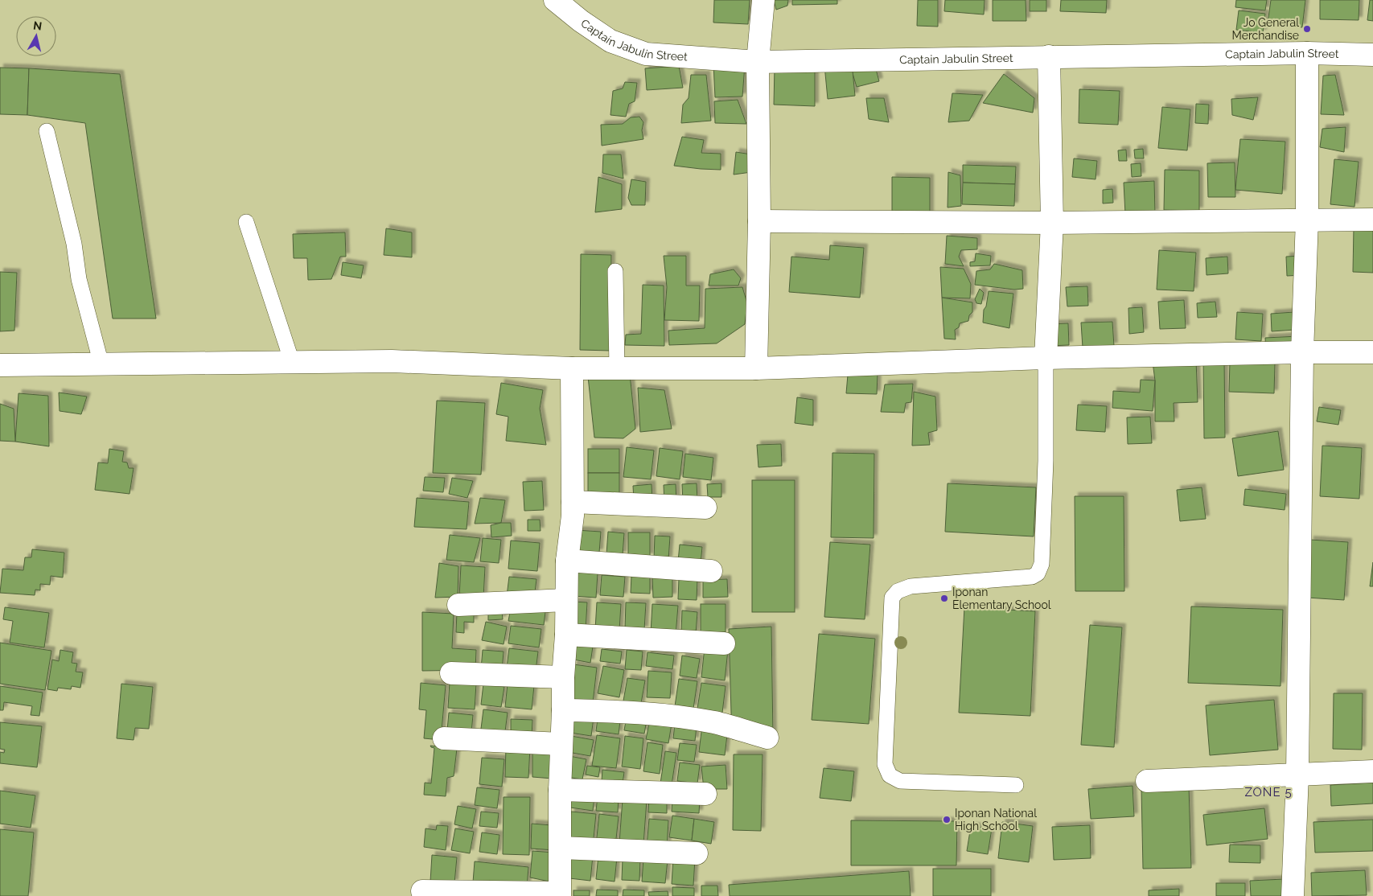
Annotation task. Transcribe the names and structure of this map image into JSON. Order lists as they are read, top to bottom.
{
  "streets": {
    "street": ["Captain Jabulin Street"]
  },
  "districts": ["ZONE 5"],
  "places": ["Jo General Merchandise", "Iponan Elementary School", "Iponan National High School"],
  "north": "top"
}
